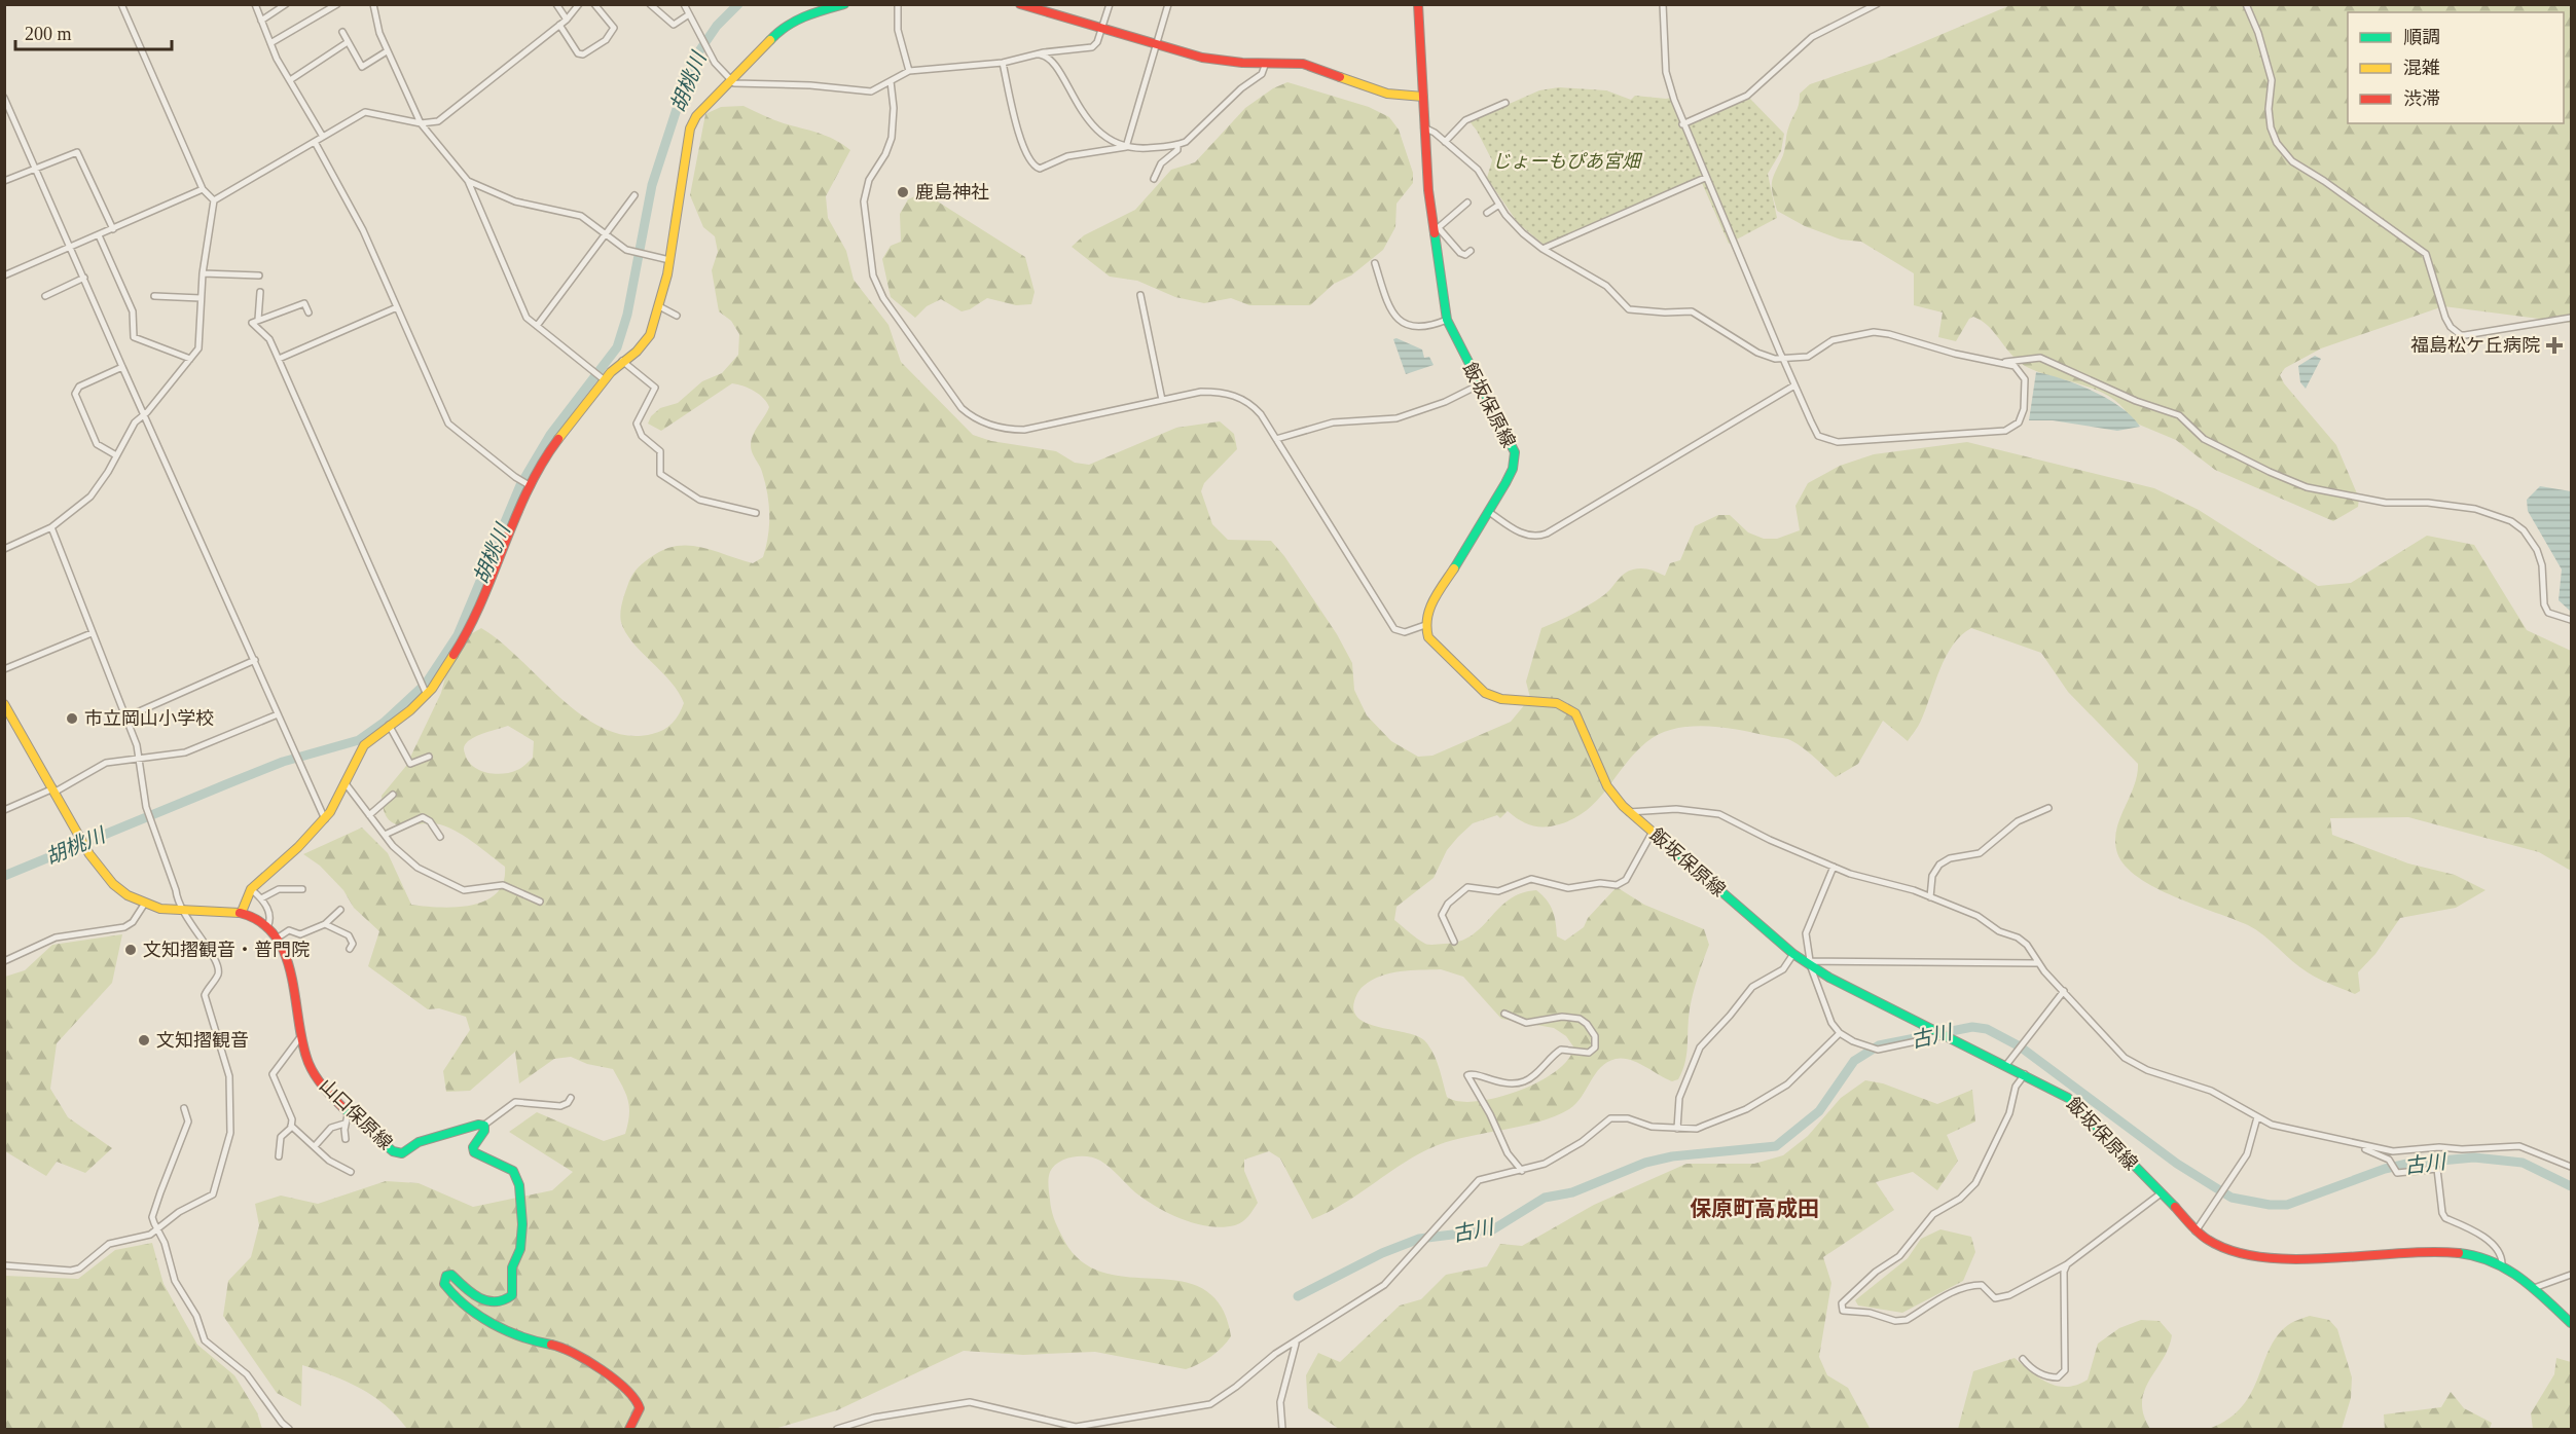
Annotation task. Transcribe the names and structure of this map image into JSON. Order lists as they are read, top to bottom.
{
  "streets": {
    "main road": ["飯坂保原線", "山口保原線"]
  },
  "districts": ["保原町高成田"],
  "water": ["胡桃川", "古川"],
  "parks": ["じょーもぴあ宮畑"],
  "places": {
    "other": [
      "鹿島神社",
      "市立岡山小学校",
      "文知摺観音・普門院",
      "文知摺観音"
    ],
    "health": ["福島松ケ丘病院"]
  },
  "legend": ["順調", "混雑", "渋滞"],
  "scale_bar": "200 m"
}
